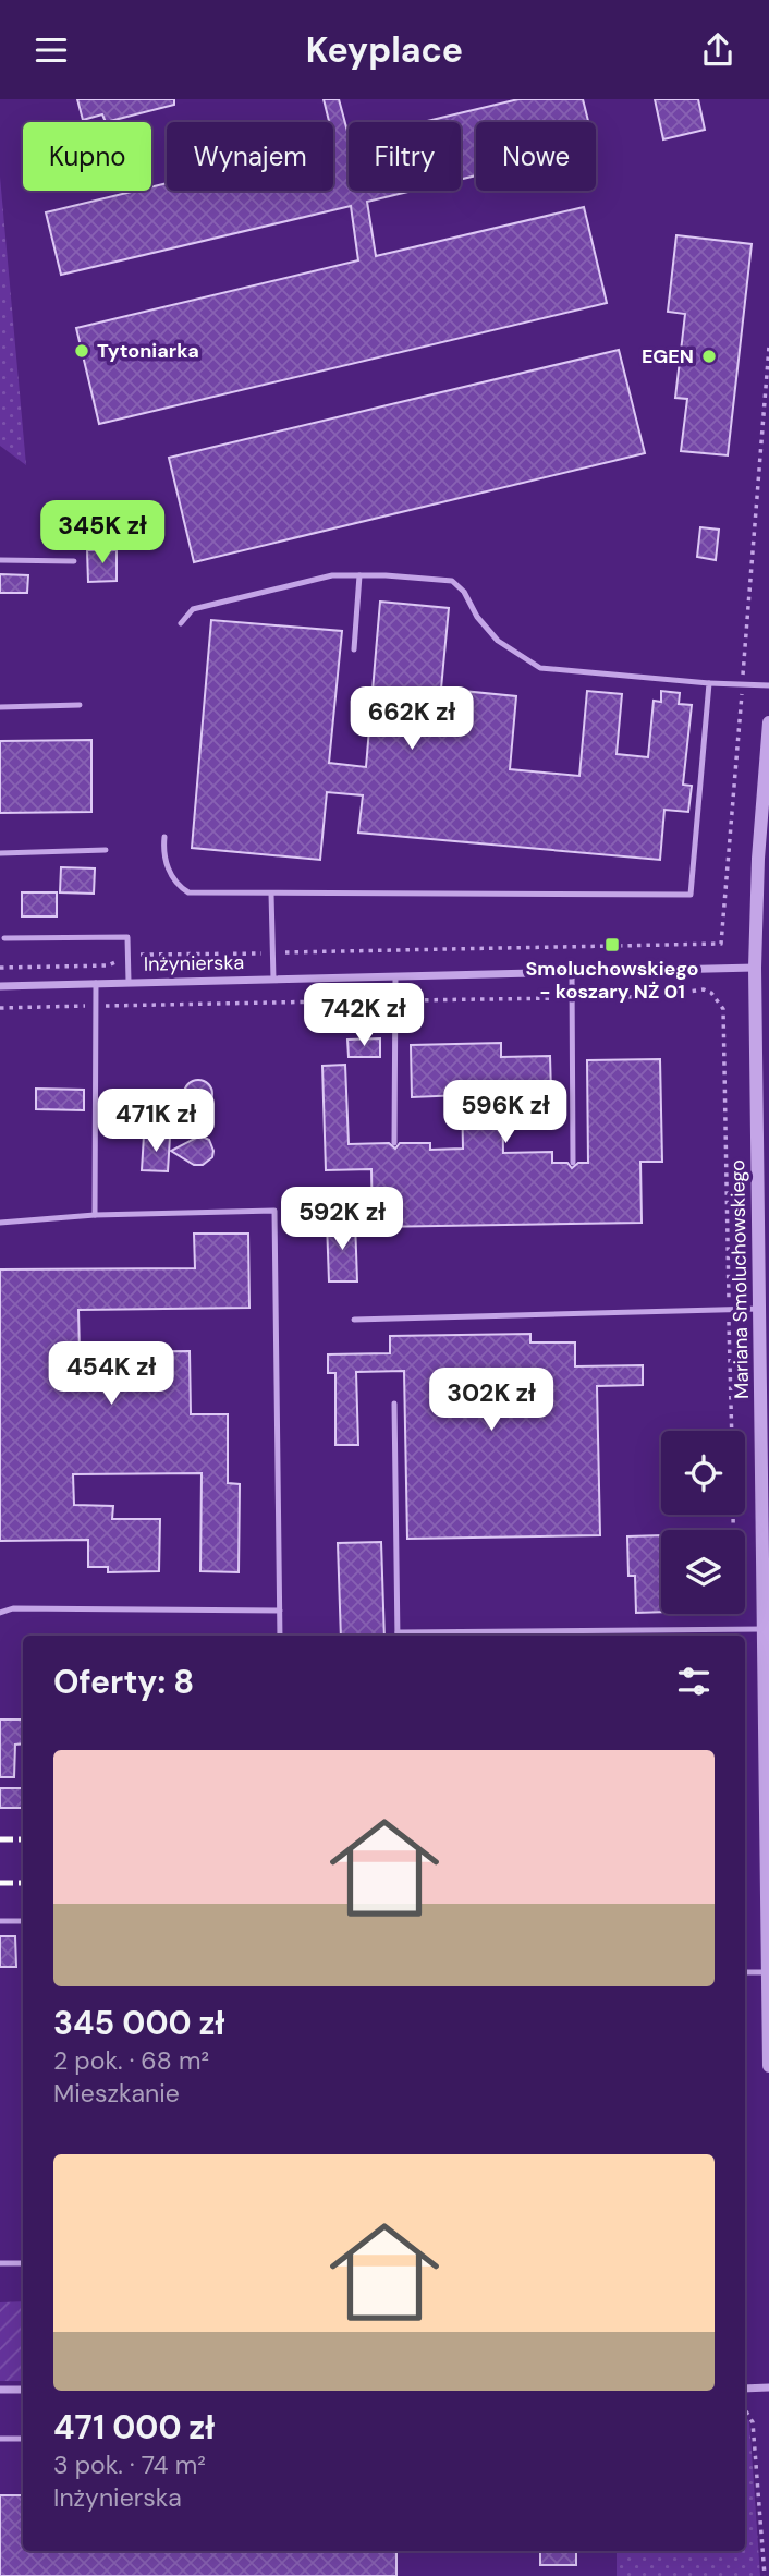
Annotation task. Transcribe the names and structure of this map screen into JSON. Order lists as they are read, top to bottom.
{
  "streets": {
    "street": ["Inżynierska", "Mariana Smoluchowskiego"]
  },
  "crossings": [
    ["Inżynierska", "Mariana Smoluchowskiego"]
  ],
  "places": {
    "other": ["Tytoniarka", "EGEN"],
    "transit": ["Smoluchowskiego - koszary NŻ 01"]
  },
  "page": {
    "header": "Keyplace",
    "chip": [
      "Kupno",
      "Wynajem",
      "Filtry",
      "Nowe"
    ],
    "price": [
      "345K zł",
      "662K zł",
      "742K zł",
      "596K zł",
      "471K zł",
      "592K zł",
      "454K zł",
      "302K zł"
    ],
    "heading": "Oferty: 8",
    "list": [
      {
        "name": "345 000 zł",
        "note": "2 pok. · 68 m² · Mieszkanie"
      },
      {
        "name": "471 000 zł",
        "note": "3 pok. · 74 m² · Inżynierska"
      }
    ]
  }
}
